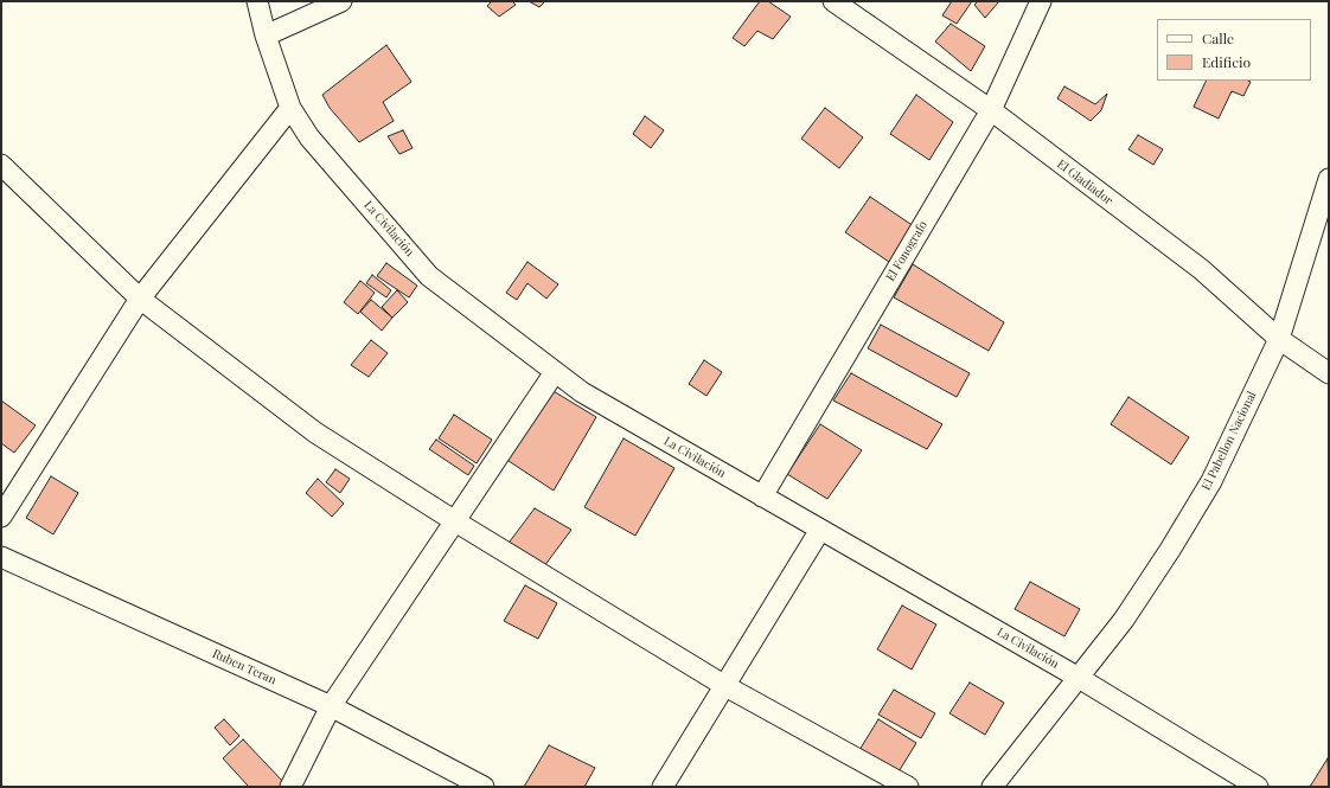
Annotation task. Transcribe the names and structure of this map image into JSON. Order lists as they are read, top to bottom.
{
  "streets": {
    "street": [
      "El Gladiador",
      "La Civilación",
      "El Fonografo",
      "El Pabellon Nacional",
      "Ruben Teran"
    ]
  },
  "crossings": [
    ["El Gladiador", "El Fonografo"],
    ["El Gladiador", "El Pabellon Nacional"],
    ["La Civilación", "El Fonografo"],
    ["La Civilación", "El Pabellon Nacional"]
  ],
  "legend": ["Calle", "Edificio"]
}
